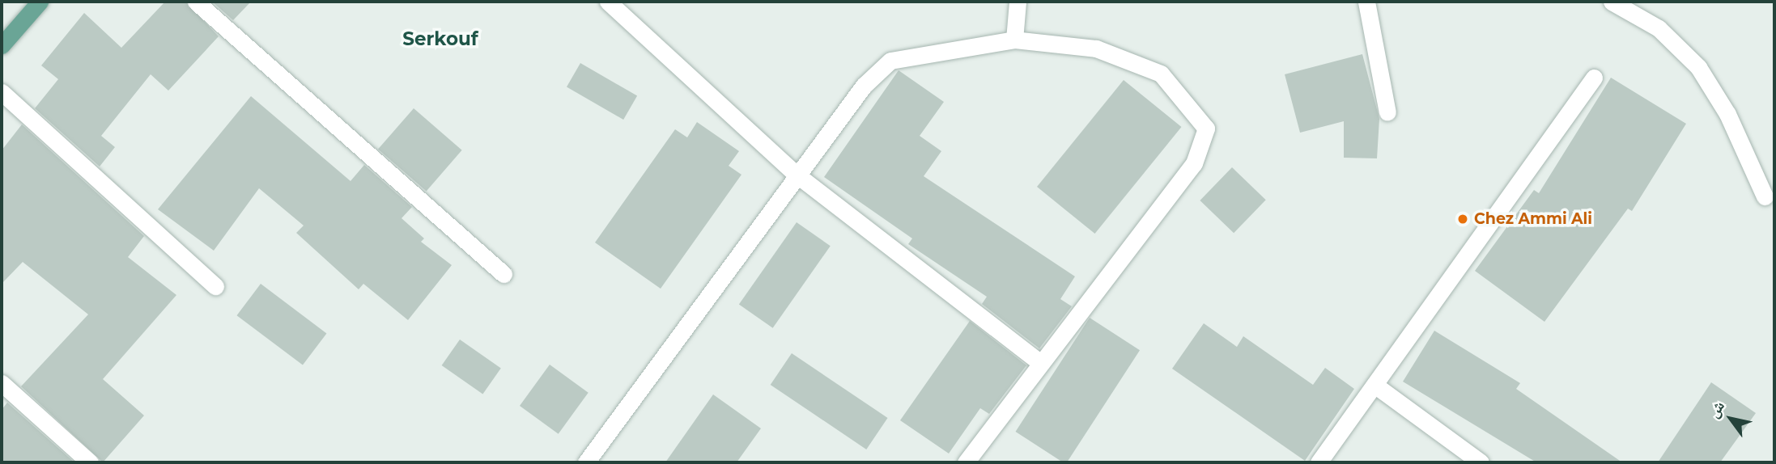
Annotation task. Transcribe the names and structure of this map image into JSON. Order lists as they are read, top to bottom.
{
  "districts": ["Serkouf"],
  "places": ["Chez Ammi Ali"],
  "north": "top left"
}
